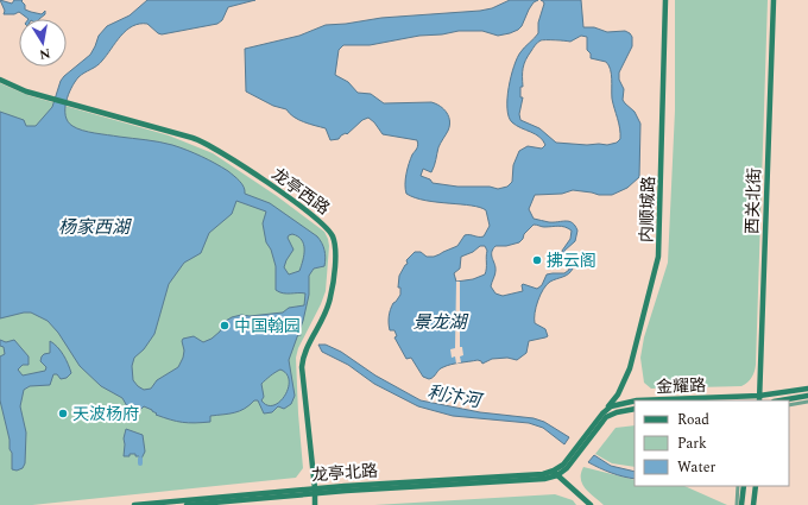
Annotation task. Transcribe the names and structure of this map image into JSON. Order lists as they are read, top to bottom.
{
  "streets": {
    "street": [
      "龙亭西路",
      "西关北街",
      "内顺城路",
      "金耀路",
      "龙亭北路"
    ]
  },
  "crossings": [
    ["龙亭西路", "龙亭北路"],
    ["西关北街", "金耀路"],
    ["内顺城路", "金耀路"],
    ["金耀路", "龙亭北路"]
  ],
  "water": ["杨家西湖", "景龙湖", "利汴河"],
  "places": ["拂云阁", "中国翰园", "天波杨府"],
  "legend": ["Road", "Park", "Water"],
  "north": "bottom"
}
